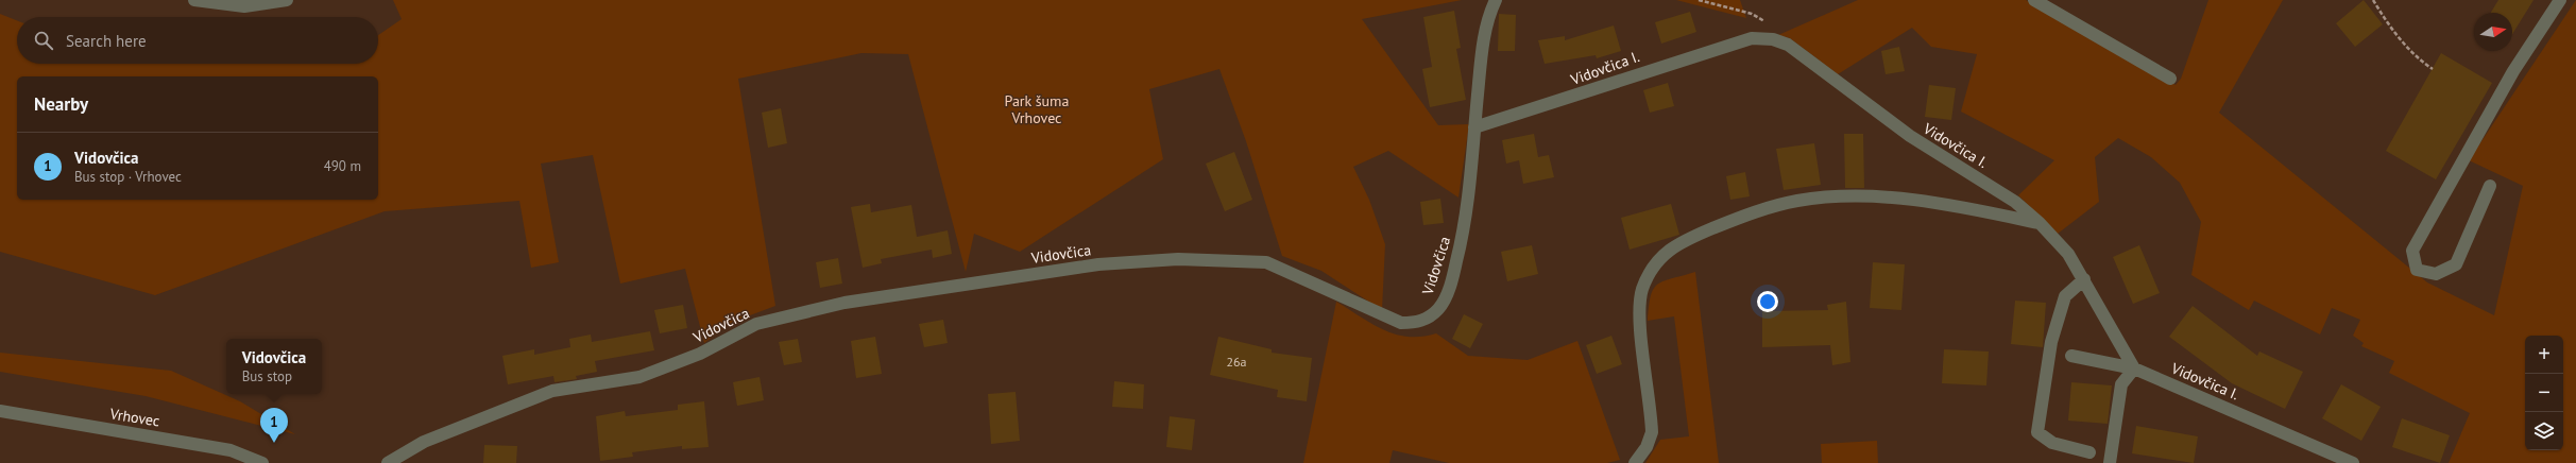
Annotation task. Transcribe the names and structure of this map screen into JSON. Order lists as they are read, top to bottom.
{
  "streets": {
    "street": ["Vidovčica I.", "Vidovčica", "Vrhovec"]
  },
  "crossings": [
    ["Vidovčica I.", "Vidovčica"]
  ],
  "parks": ["Park šuma Vrhovec"],
  "house_numbers": ["26a"],
  "north": "right",
  "page": {
    "search": "Search here",
    "heading": "Nearby",
    "list": [
      {
        "mark": "1",
        "name": "Vidovčica",
        "note": "Bus stop · Vrhovec",
        "value": "490 m"
      }
    ],
    "map_buttons": ["+", "−"],
    "popup": ["Vidovčica", "Bus stop"],
    "pins": "1"
  }
}
